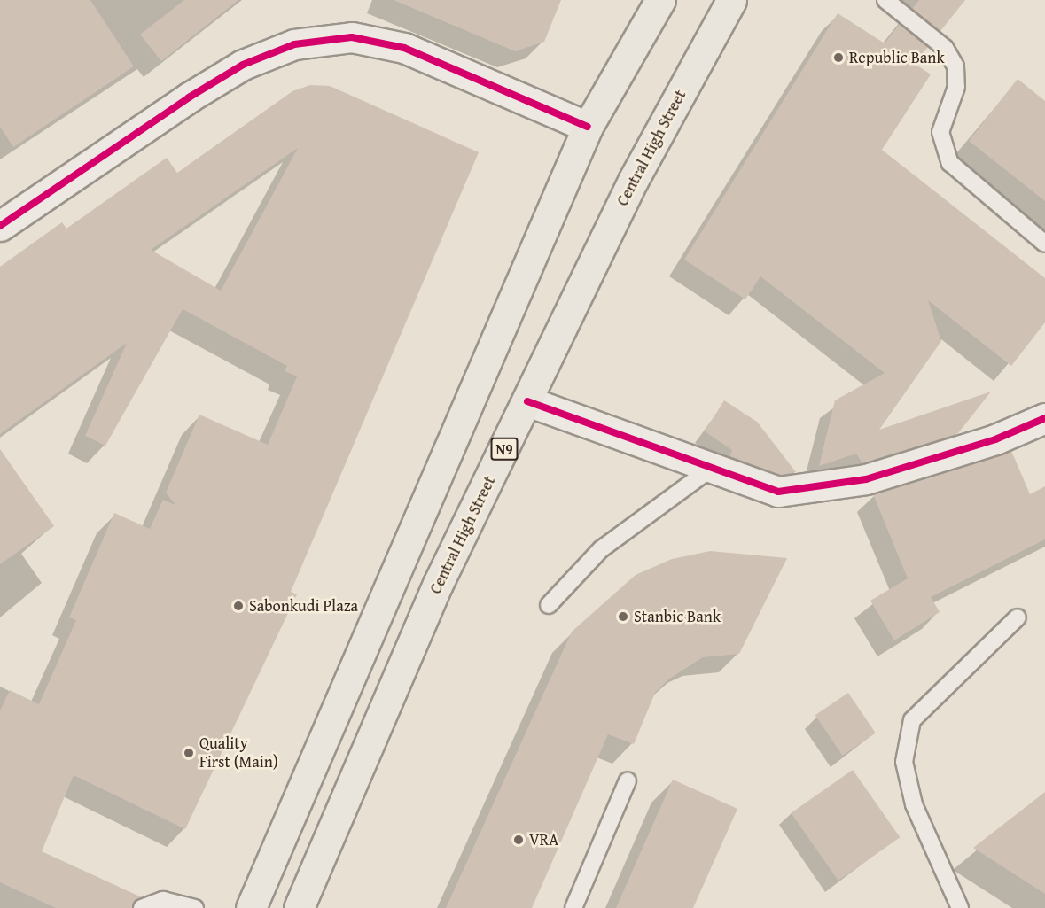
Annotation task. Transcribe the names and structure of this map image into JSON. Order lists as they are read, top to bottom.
{
  "streets": {
    "highway": ["Central High Street", "N9"]
  },
  "places": [
    "Republic Bank",
    "Sabonkudi Plaza",
    "Stanbic Bank",
    "Quality First (Main)",
    "VRA"
  ]
}
